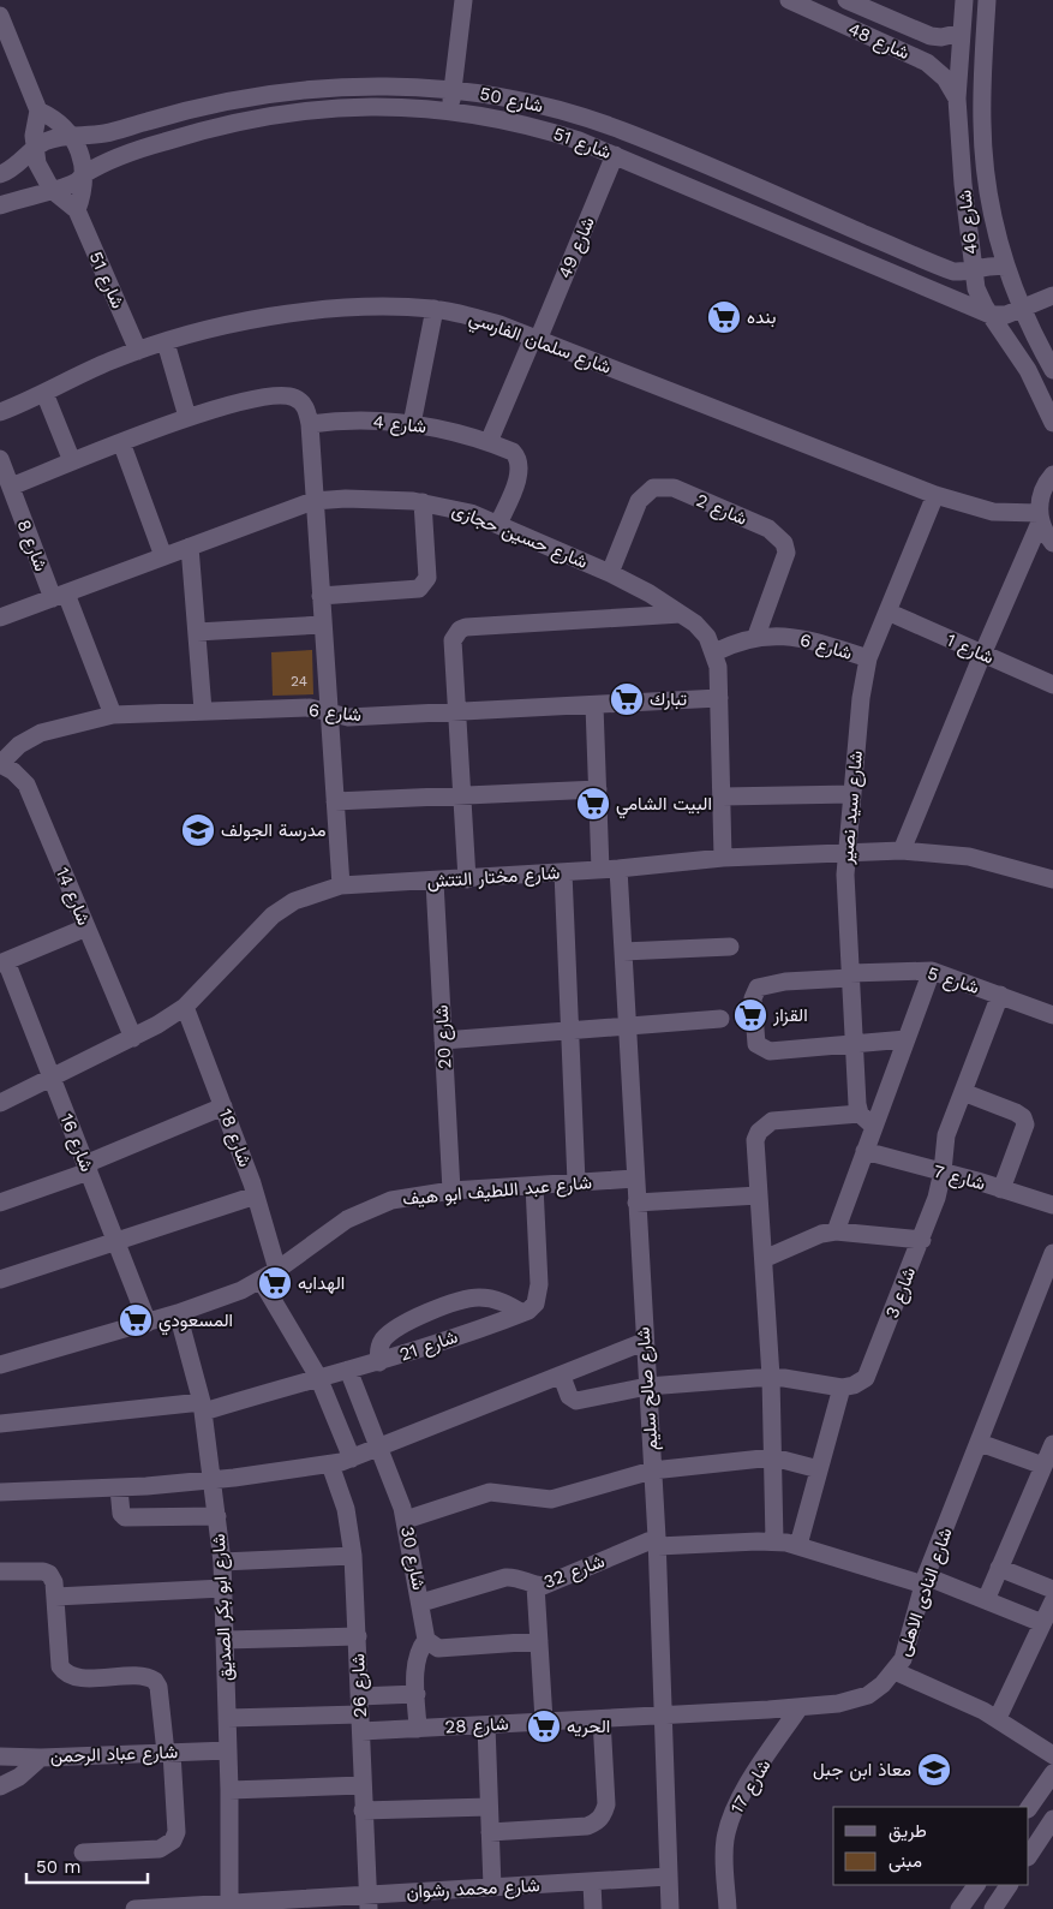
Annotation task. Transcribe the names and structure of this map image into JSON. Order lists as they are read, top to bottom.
{
  "streets": {
    "street": [
      "شارع 48",
      "شارع 50",
      "شارع 51",
      "شارع 46",
      "شارع 49",
      "شارع سلمان الفارسي",
      "شارع 4",
      "شارع 2",
      "شارع حسين حجازى",
      "شارع 8",
      "شارع 6",
      "شارع 1",
      "شارع سيد نصير",
      "شارع مختار التتش",
      "شارع 14",
      "شارع 5",
      "شارع 20",
      "شارع 18",
      "شارع 16",
      "شارع 7",
      "شارع عبد اللطيف ابو هيف",
      "شارع 3",
      "شارع 21",
      "شارع صالح سليم",
      "شارع 30",
      "شارع 32",
      "شارع النادى الاهلى",
      "شارع ابو بكر الصديق",
      "شارع 26",
      "شارع 28",
      "شارع عباد الرحمن",
      "شارع 17",
      "شارع محمد رشوان"
    ]
  },
  "crossings": [
    ["شارع 48", "شارع 46"],
    ["شارع 50", "شارع 51"],
    ["شارع 50", "شارع 46"],
    ["شارع 51", "شارع 46"],
    ["شارع 51", "شارع 49"],
    ["شارع 51", "شارع سلمان الفارسي"],
    ["شارع 49", "شارع سلمان الفارسي"],
    ["شارع سلمان الفارسي", "شارع سيد نصير"],
    ["شارع 4", "شارع حسين حجازى"],
    ["شارع 2", "شارع حسين حجازى"],
    ["شارع 2", "شارع 6"],
    ["شارع حسين حجازى", "شارع 8"],
    ["شارع حسين حجازى", "شارع 6"],
    ["شارع حسين حجازى", "شارع مختار التتش"],
    ["شارع 8", "شارع 6"],
    ["شارع 6", "شارع سيد نصير"],
    ["شارع 6", "شارع 14"],
    ["شارع 6", "شارع صالح سليم"],
    ["شارع 1", "شارع سيد نصير"],
    ["شارع سيد نصير", "شارع مختار التتش"],
    ["شارع سيد نصير", "شارع 5"],
    ["شارع مختار التتش", "شارع 14"],
    ["شارع مختار التتش", "شارع 20"],
    ["شارع مختار التتش", "شارع 18"],
    ["شارع مختار التتش", "شارع 16"],
    ["شارع مختار التتش", "شارع صالح سليم"],
    ["شارع 5", "شارع 3"],
    ["شارع 20", "شارع عبد اللطيف ابو هيف"],
    ["شارع 18", "شارع عبد اللطيف ابو هيف"],
    ["شارع 16", "شارع عبد اللطيف ابو هيف"],
    ["شارع 7", "شارع 3"],
    ["شارع عبد اللطيف ابو هيف", "شارع صالح سليم"],
    ["شارع عبد اللطيف ابو هيف", "شارع ابو بكر الصديق"],
    ["شارع 21", "شارع 30"],
    ["شارع 21", "شارع ابو بكر الصديق"],
    ["شارع صالح سليم", "شارع 32"],
    ["شارع صالح سليم", "شارع النادى الاهلى"],
    ["شارع صالح سليم", "شارع 28"],
    ["شارع صالح سليم", "شارع محمد رشوان"],
    ["شارع 30", "شارع 32"],
    ["شارع النادى الاهلى", "شارع 28"],
    ["شارع النادى الاهلى", "شارع 17"],
    ["شارع ابو بكر الصديق", "شارع عباد الرحمن"],
    ["شارع ابو بكر الصديق", "شارع محمد رشوان"],
    ["شارع 26", "شارع 28"],
    ["شارع 26", "شارع محمد رشوان"]
  ],
  "places": {
    "supermarket": [
      "بنده",
      "تبارك",
      "البيت الشامي",
      "القزاز",
      "الهدايه",
      "المسعودي",
      "الحريه"
    ],
    "school or university": ["مدرسة الجولف", "معاذ ابن جبل"]
  },
  "house_numbers": ["24"],
  "legend": ["طريق", "مبنى"],
  "scale_bar": "50 m"
}
